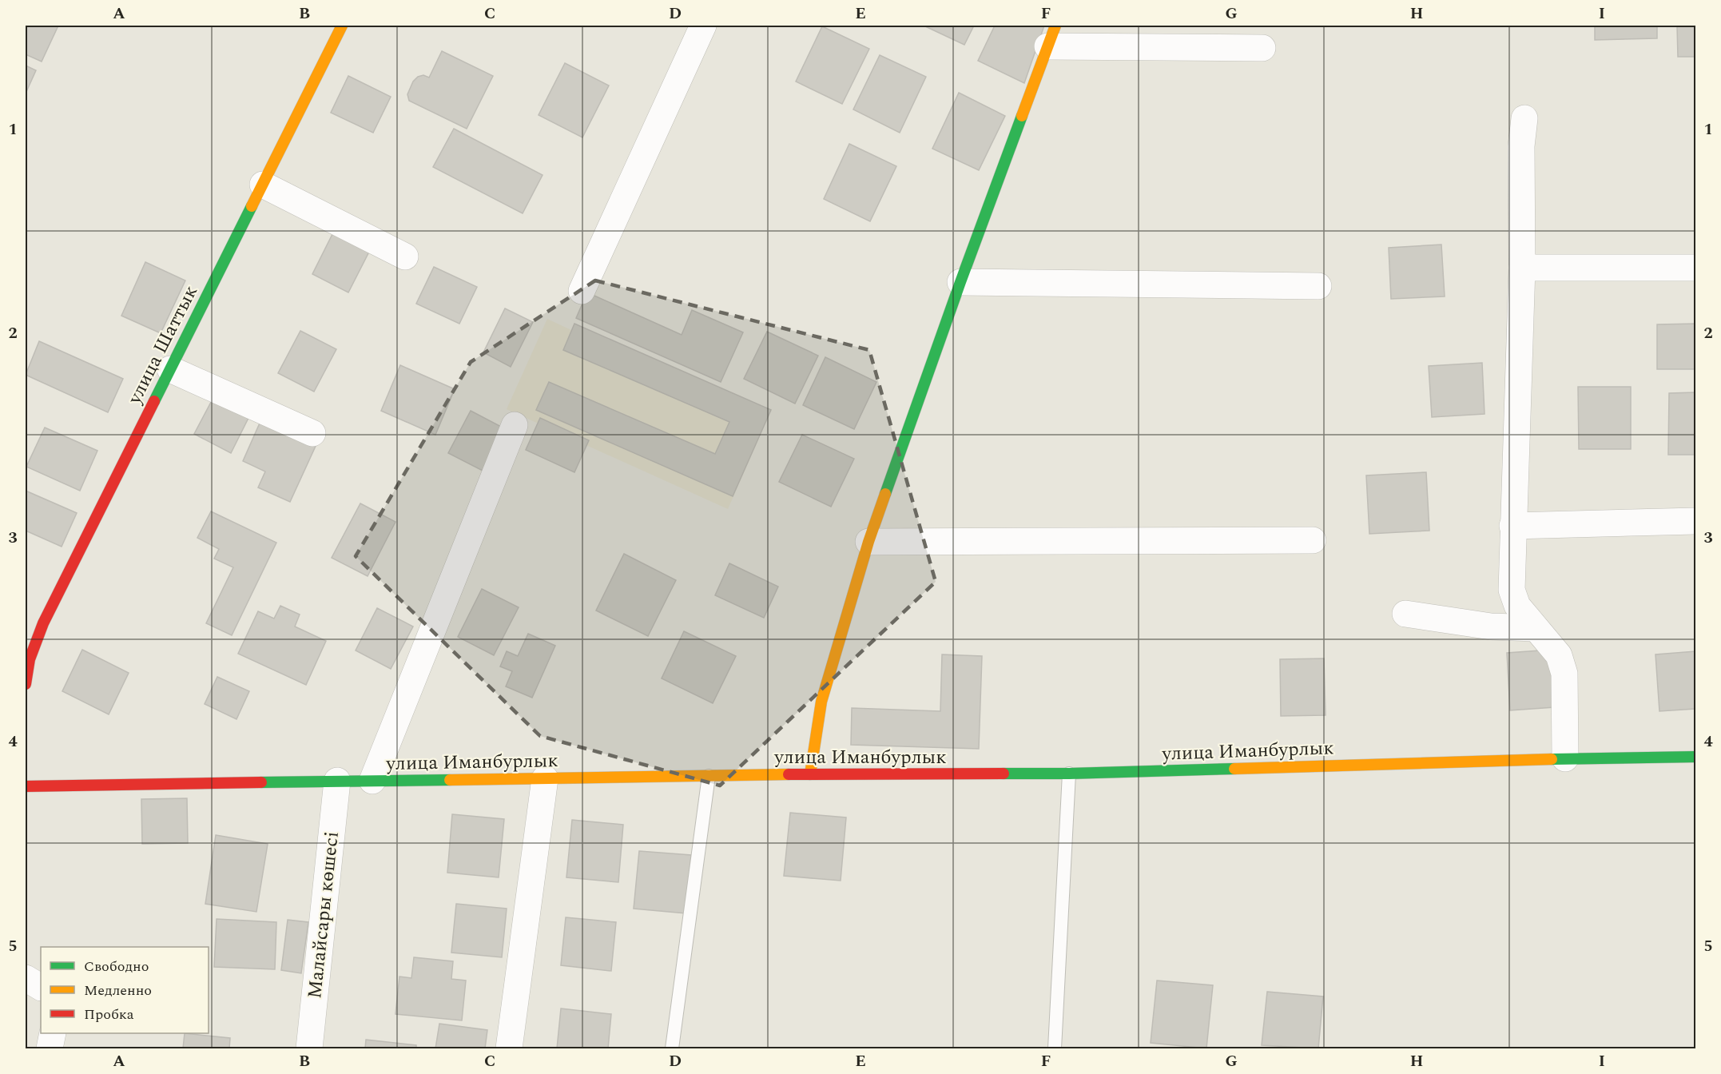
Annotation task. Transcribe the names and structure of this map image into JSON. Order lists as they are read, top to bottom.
{
  "streets": {
    "street": ["улица Шаттык", "улица Иманбурлык", "Малайсары көшесі"]
  },
  "crossings": [
    ["улица Иманбурлык", "Малайсары көшесі"]
  ],
  "legend": ["Свободно", "Медленно", "Пробка"],
  "grid": {
    "columns": [
      "A",
      "B",
      "C",
      "D",
      "E",
      "F",
      "G",
      "H",
      "I"
    ],
    "rows": [
      "1",
      "2",
      "3",
      "4",
      "5"
    ]
  }
}
